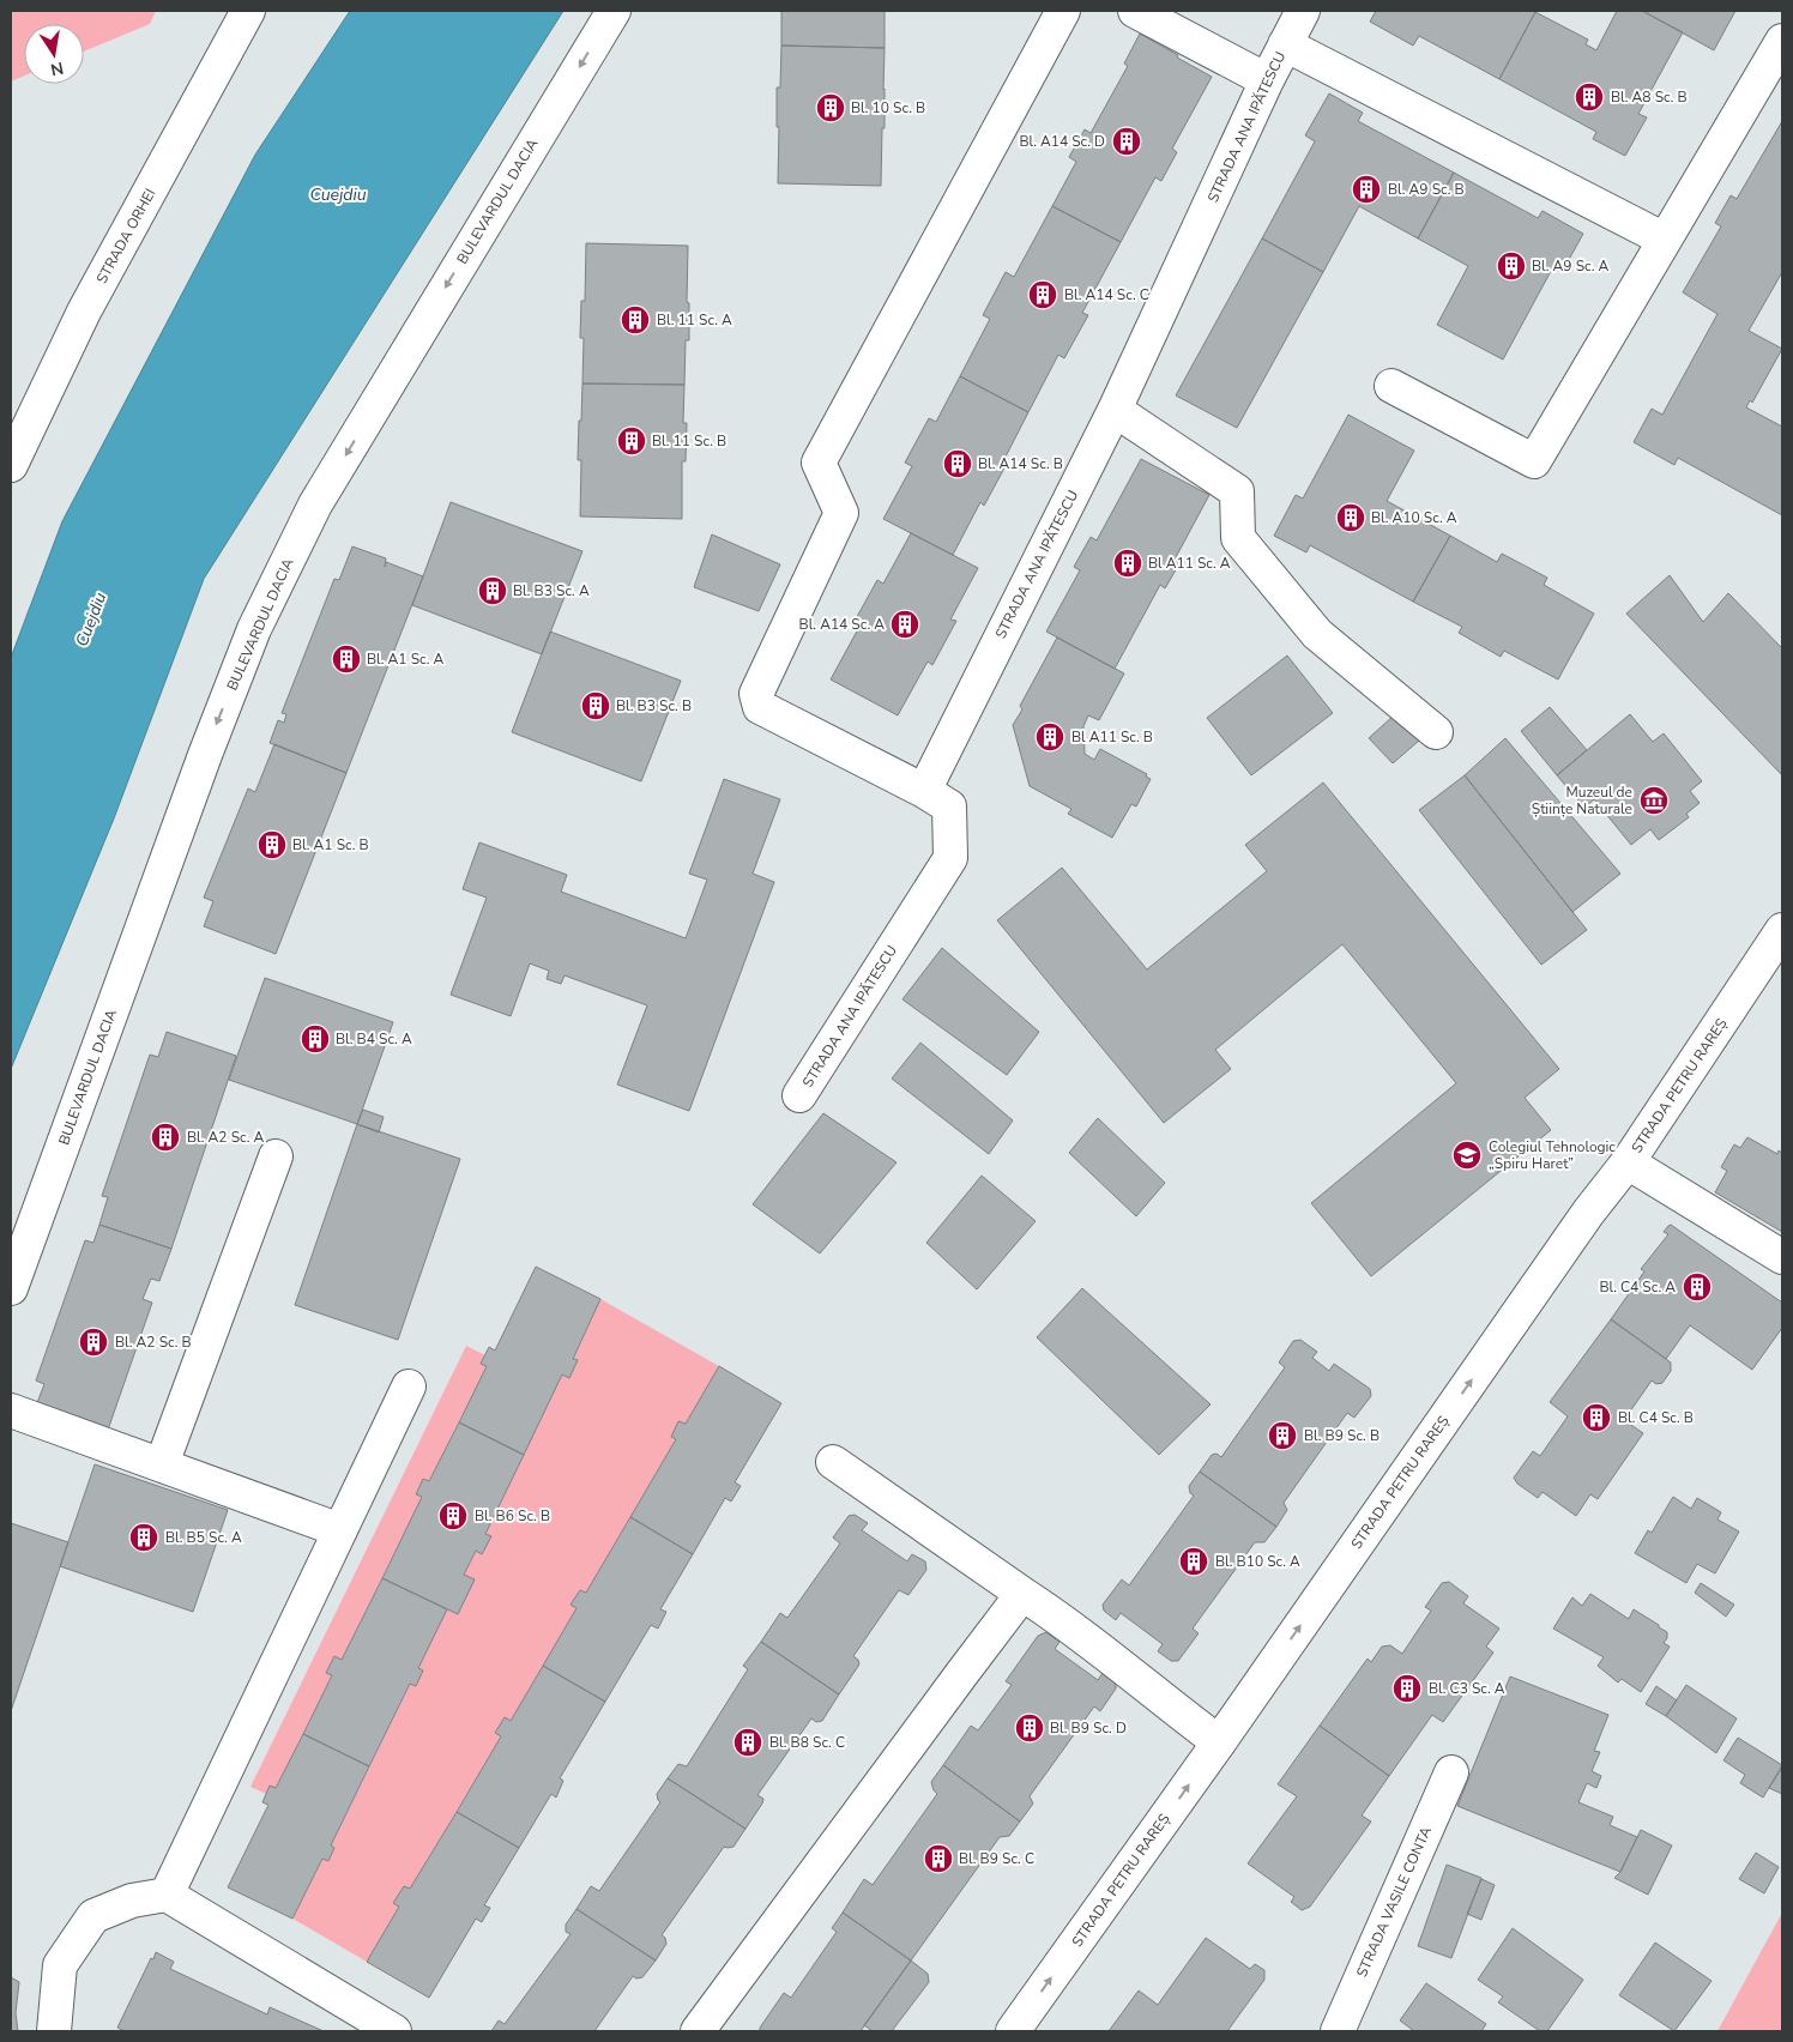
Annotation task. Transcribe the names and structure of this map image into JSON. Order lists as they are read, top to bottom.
{
  "streets": {
    "main road": [
      "STRADA ANA IPĂTESCU",
      "BULEVARDUL DACIA",
      "STRADA ORHEI",
      "STRADA PETRU RAREȘ",
      "STRADA VASILE CONTA"
    ]
  },
  "one_way": ["BULEVARDUL DACIA"],
  "water": ["Cuejdiu"],
  "places": {
    "building": [
      "Bl. A8 Sc. B",
      "Bl. 10 Sc. B",
      "Bl. A14 Sc. D",
      "Bl. A9 Sc. B",
      "Bl. A9 Sc. A",
      "Bl. A14 Sc. C",
      "Bl. 11 Sc. A",
      "Bl. 11 Sc. B",
      "Bl. A14 Sc. B",
      "Bl. A10 Sc. A",
      "Bl A11 Sc. A",
      "Bl. B3 Sc. A",
      "Bl. A14 Sc. A",
      "Bl. A1 Sc. A",
      "Bl. B3 Sc. B",
      "Bl A11 Sc. B",
      "Bl. A1 Sc. B",
      "Bl. B4 Sc. A",
      "Bl. A2 Sc. A",
      "Bl. C4 Sc. A",
      "Bl. A2 Sc. B",
      "Bl. C4 Sc. B",
      "Bl. B9 Sc. B",
      "Bl. B6 Sc. B",
      "Bl. B5 Sc. A",
      "Bl. B10 Sc. A",
      "Bl. C3 Sc. A",
      "Bl. B9 Sc. D",
      "Bl. B8 Sc. C",
      "Bl. B9 Sc. C"
    ],
    "museum": ["Muzeul de Științe Naturale"],
    "school or university": ["Colegiul Tehnologic „Spiru Haret”"]
  },
  "north": "bottom"
}
